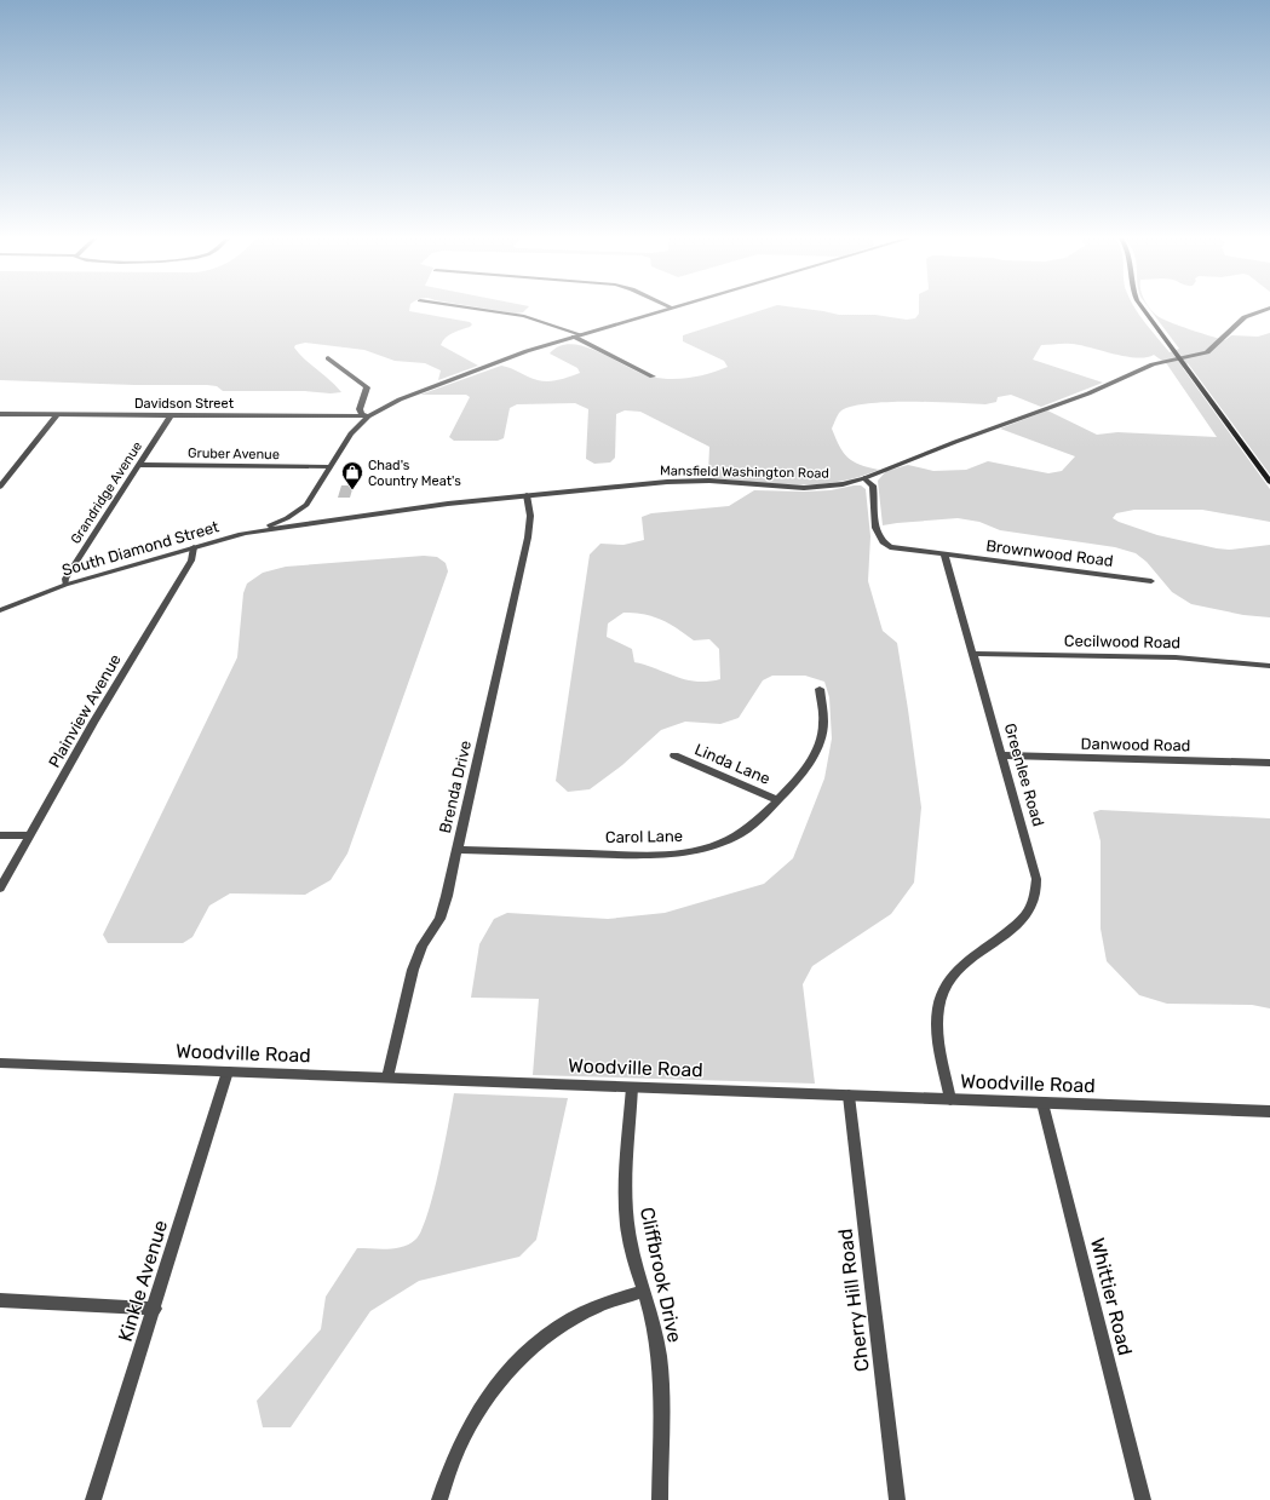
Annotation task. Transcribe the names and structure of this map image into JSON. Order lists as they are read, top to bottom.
{
  "streets": {
    "street": [
      "Davidson Street",
      "Gruber Avenue",
      "Mansfield Washington Road",
      "Grandridge Avenue",
      "South Diamond Street",
      "Brownwood Road",
      "Cecilwood Road",
      "Plainview Avenue",
      "Danwood Road",
      "Linda Lane",
      "Greenlee Road",
      "Brenda Drive",
      "Carol Lane",
      "Woodville Road",
      "Cliffbrook Drive",
      "Kinkle Avenue",
      "Whittier Road",
      "Cherry Hill Road"
    ]
  },
  "crossings": [
    ["Davidson Street", "Grandridge Avenue"],
    ["Davidson Street", "South Diamond Street"],
    ["Gruber Avenue", "Grandridge Avenue"],
    ["Gruber Avenue", "South Diamond Street"],
    ["Mansfield Washington Road", "South Diamond Street"],
    ["Mansfield Washington Road", "Brenda Drive"],
    ["Grandridge Avenue", "South Diamond Street"],
    ["South Diamond Street", "Plainview Avenue"],
    ["Brownwood Road", "Greenlee Road"],
    ["Cecilwood Road", "Greenlee Road"],
    ["Danwood Road", "Greenlee Road"],
    ["Linda Lane", "Carol Lane"],
    ["Greenlee Road", "Woodville Road"],
    ["Brenda Drive", "Carol Lane"],
    ["Brenda Drive", "Woodville Road"],
    ["Woodville Road", "Cliffbrook Drive"],
    ["Woodville Road", "Kinkle Avenue"],
    ["Woodville Road", "Whittier Road"],
    ["Woodville Road", "Cherry Hill Road"]
  ],
  "places": {
    "shop": ["Chad's Country Meat's"]
  }
}
